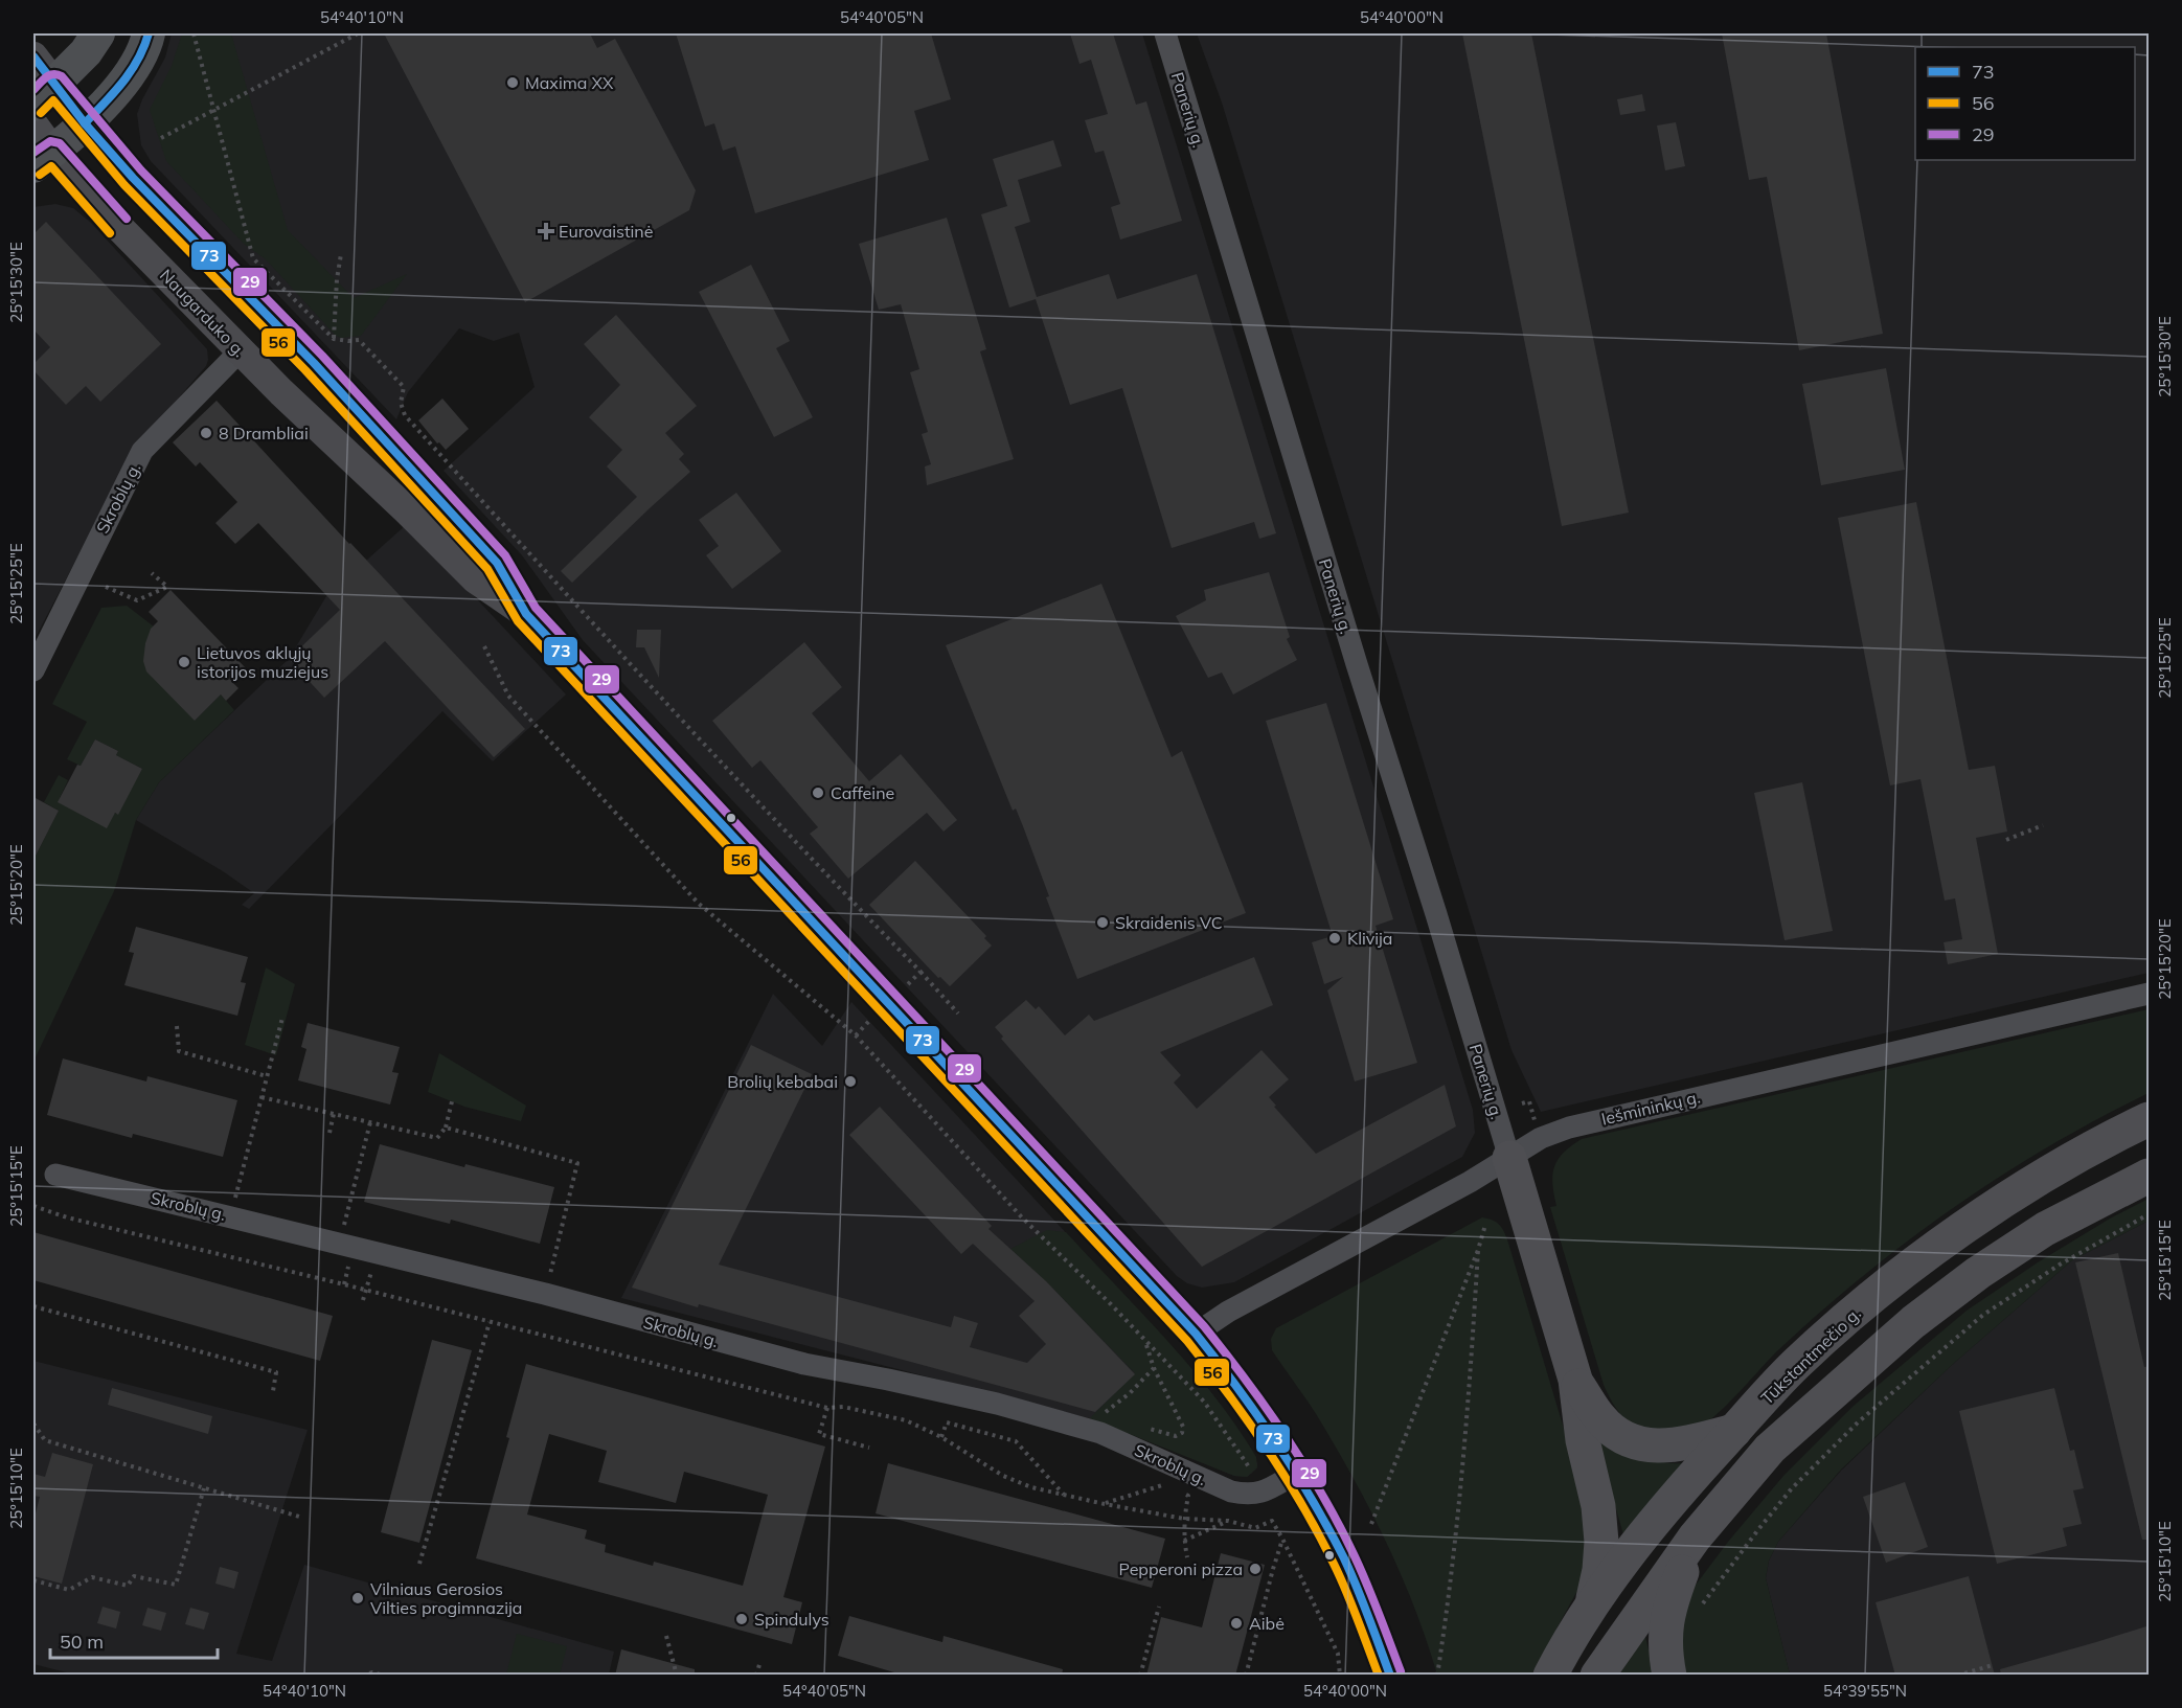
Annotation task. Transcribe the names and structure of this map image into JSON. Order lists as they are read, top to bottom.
{
  "streets": {
    "highway": ["Tūkstantmečio g."],
    "main road": ["Naugarduko g."],
    "street": ["Panerių g.", "Skroblų g.", "Iešmininkų g."]
  },
  "crossings": [
    ["Panerių g.", "Iešmininkų g."],
    ["Naugarduko g.", "Skroblų g."],
    ["Naugarduko g.", "Iešmininkų g."]
  ],
  "places": {
    "other": [
      "Maxima XX",
      "8 Drambliai",
      "Lietuvos aklųjų istorijos muziejus",
      "Caffeine",
      "Skraidenis VC",
      "Klivija",
      "Brolių kebabai",
      "Pepperoni pizza",
      "Vilniaus Gerosios Vilties progimnazija",
      "Spindulys",
      "Aibė"
    ],
    "health": ["Eurovaistinė"]
  },
  "lines": ["transit line 73", "transit line 29", "transit line 56"],
  "legend": ["73", "56", "29"],
  "scale_bar": "50 m",
  "coordinates": [
    "54°40'10\"N",
    "54°40'05\"N",
    "54°40'00\"N",
    "25°15'30\"E",
    "25°15'25\"E",
    "25°15'20\"E",
    "25°15'15\"E",
    "25°15'10\"E",
    "54°39'55\"N"
  ]
}
